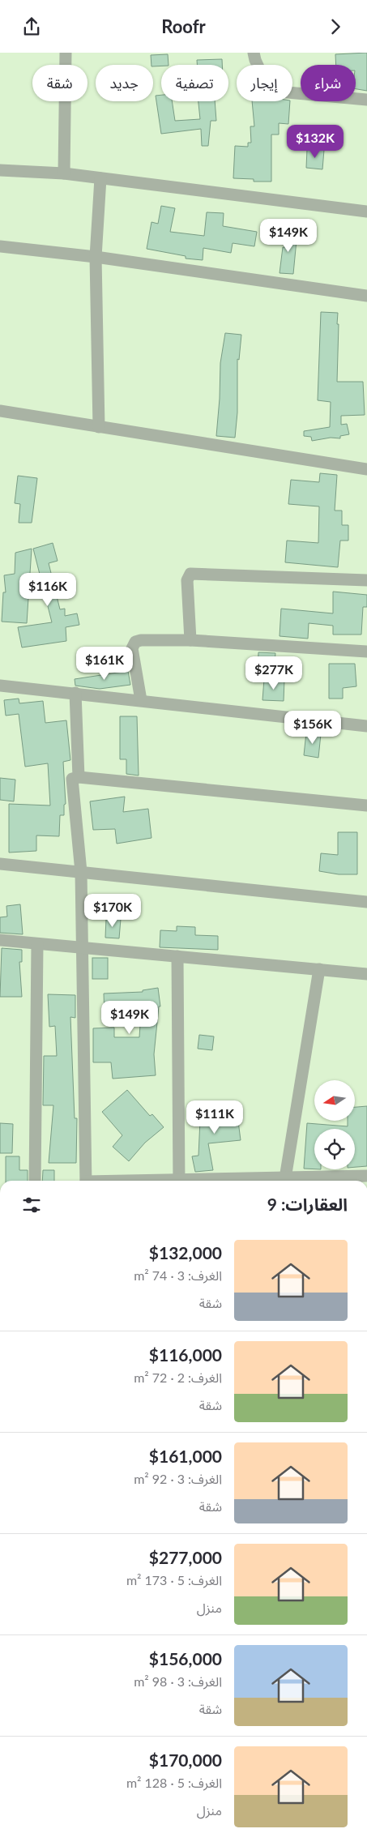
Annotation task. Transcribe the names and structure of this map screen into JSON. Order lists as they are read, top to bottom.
{
  "north": "left",
  "page": {
    "header": "Roofr",
    "chip": [
      "شراء",
      "إيجار",
      "تصفية",
      "جديد",
      "شقة"
    ],
    "price": [
      "$132K",
      "$149K",
      "$116K",
      "$161K",
      "$277K",
      "$156K",
      "$170K",
      "$149K",
      "$111K"
    ],
    "heading": "العقارات: 9",
    "list": [
      {
        "name": "$132,000",
        "note": "الغرف: 3 · 74 m² · شقة"
      },
      {
        "name": "$116,000",
        "note": "الغرف: 2 · 72 m² · شقة"
      },
      {
        "name": "$161,000",
        "note": "الغرف: 3 · 92 m² · شقة"
      },
      {
        "name": "$277,000",
        "note": "الغرف: 5 · 173 m² · منزل"
      },
      {
        "name": "$156,000",
        "note": "الغرف: 3 · 98 m² · شقة"
      },
      {
        "name": "$170,000",
        "note": "الغرف: 5 · 128 m² · منزل"
      }
    ]
  }
}
